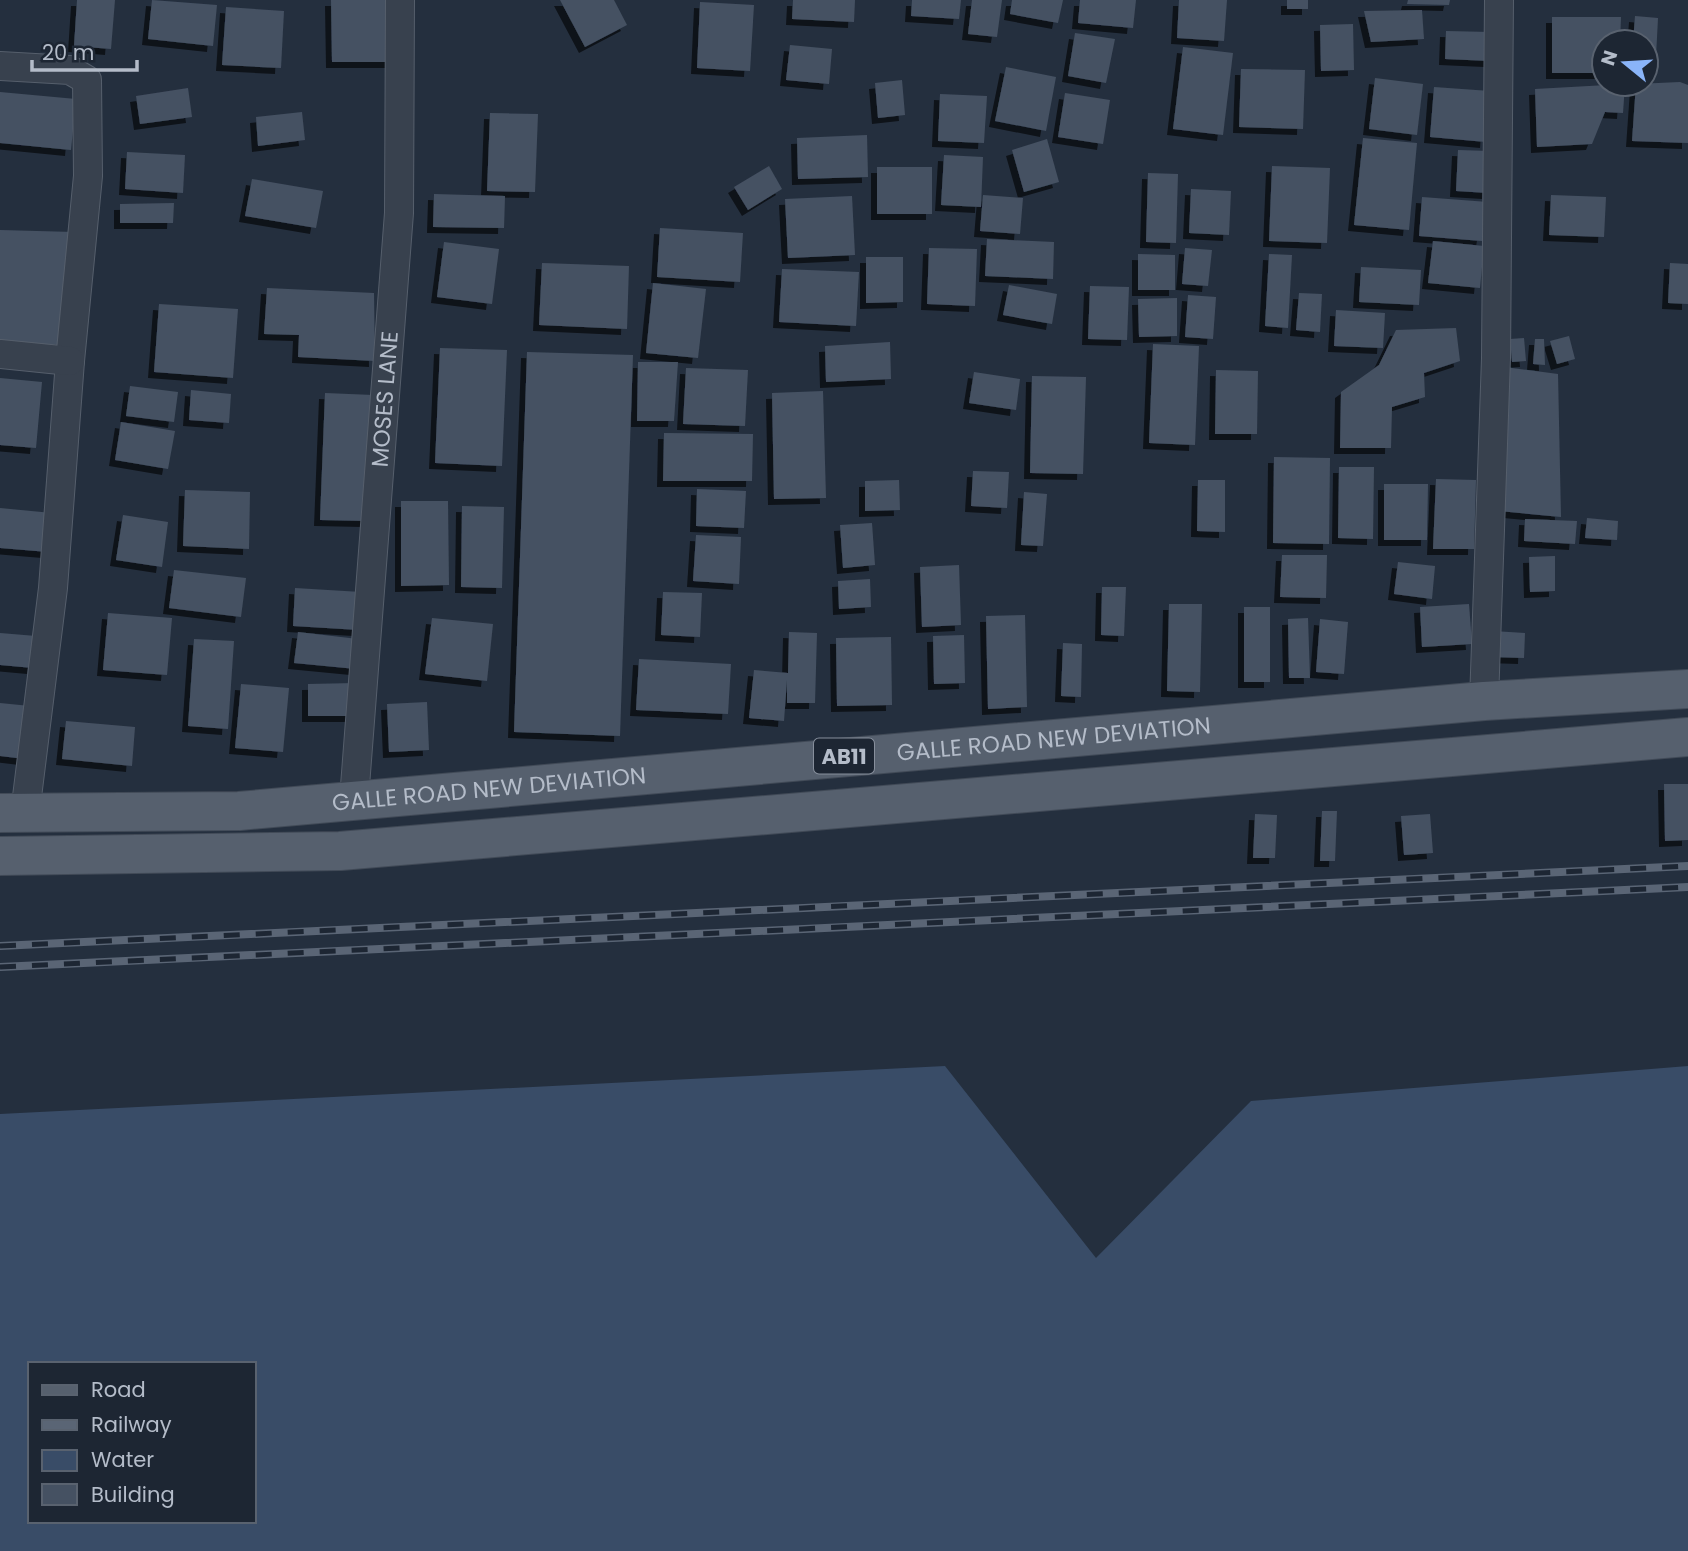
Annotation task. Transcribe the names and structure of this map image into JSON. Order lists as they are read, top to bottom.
{
  "streets": {
    "main road": ["GALLE ROAD NEW DEVIATION", "AB11"],
    "street": ["MOSES LANE"]
  },
  "crossings": [
    ["MOSES LANE", "GALLE ROAD NEW DEVIATION"]
  ],
  "legend": [
    "Road",
    "Railway",
    "Water",
    "Building"
  ],
  "scale_bar": "20 m",
  "north": "left"
}
